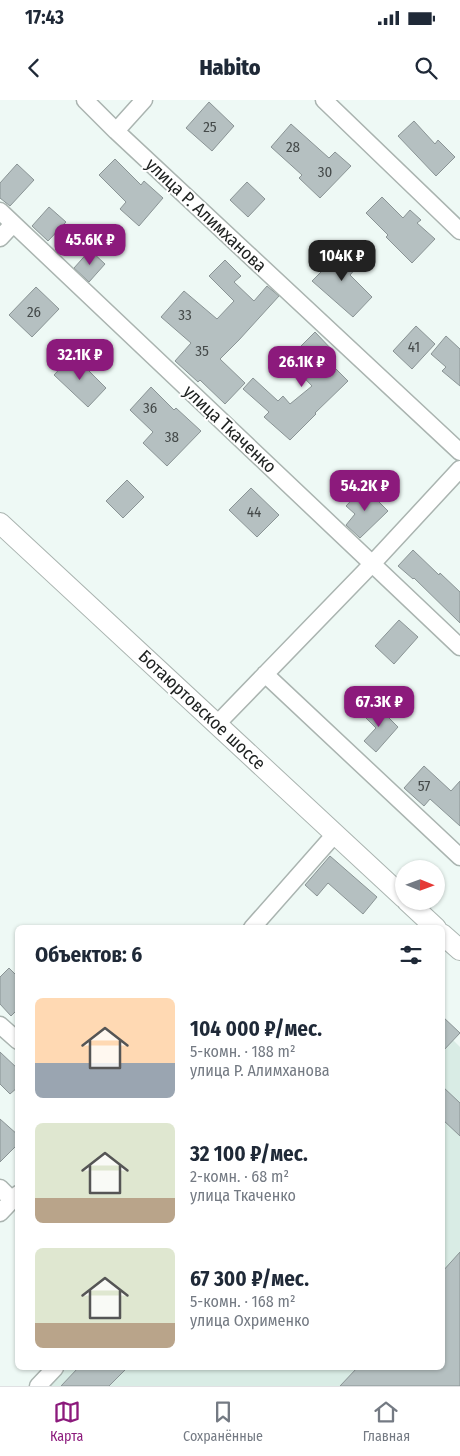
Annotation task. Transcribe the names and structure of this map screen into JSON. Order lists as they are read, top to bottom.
{
  "streets": {
    "main road": ["Ботаюртовское шоссе"],
    "street": ["улица Р. Алимханова", "улица Ткаченко"]
  },
  "house_numbers": [
    "25",
    "28",
    "30",
    "26",
    "33",
    "41",
    "35",
    "36",
    "38",
    "44",
    "57"
  ],
  "north": "right",
  "page": {
    "status": "17:43",
    "header": "Habito",
    "price": [
      "45.6K ₽",
      "104K ₽",
      "32.1K ₽",
      "26.1K ₽",
      "54.2K ₽",
      "67.3K ₽"
    ],
    "heading": "Объектов: 6",
    "list": [
      {
        "name": "104 000 ₽/мес.",
        "note": "5-комн. · 188 m² · улица Р. Алимханова"
      },
      {
        "name": "32 100 ₽/мес.",
        "note": "2-комн. · 68 m² · улица Ткаченко"
      },
      {
        "name": "67 300 ₽/мес.",
        "note": "5-комн. · 168 m² · улица Охрименко"
      }
    ],
    "tabs": ["Карта", "Сохранённые", "Главная"]
  }
}
